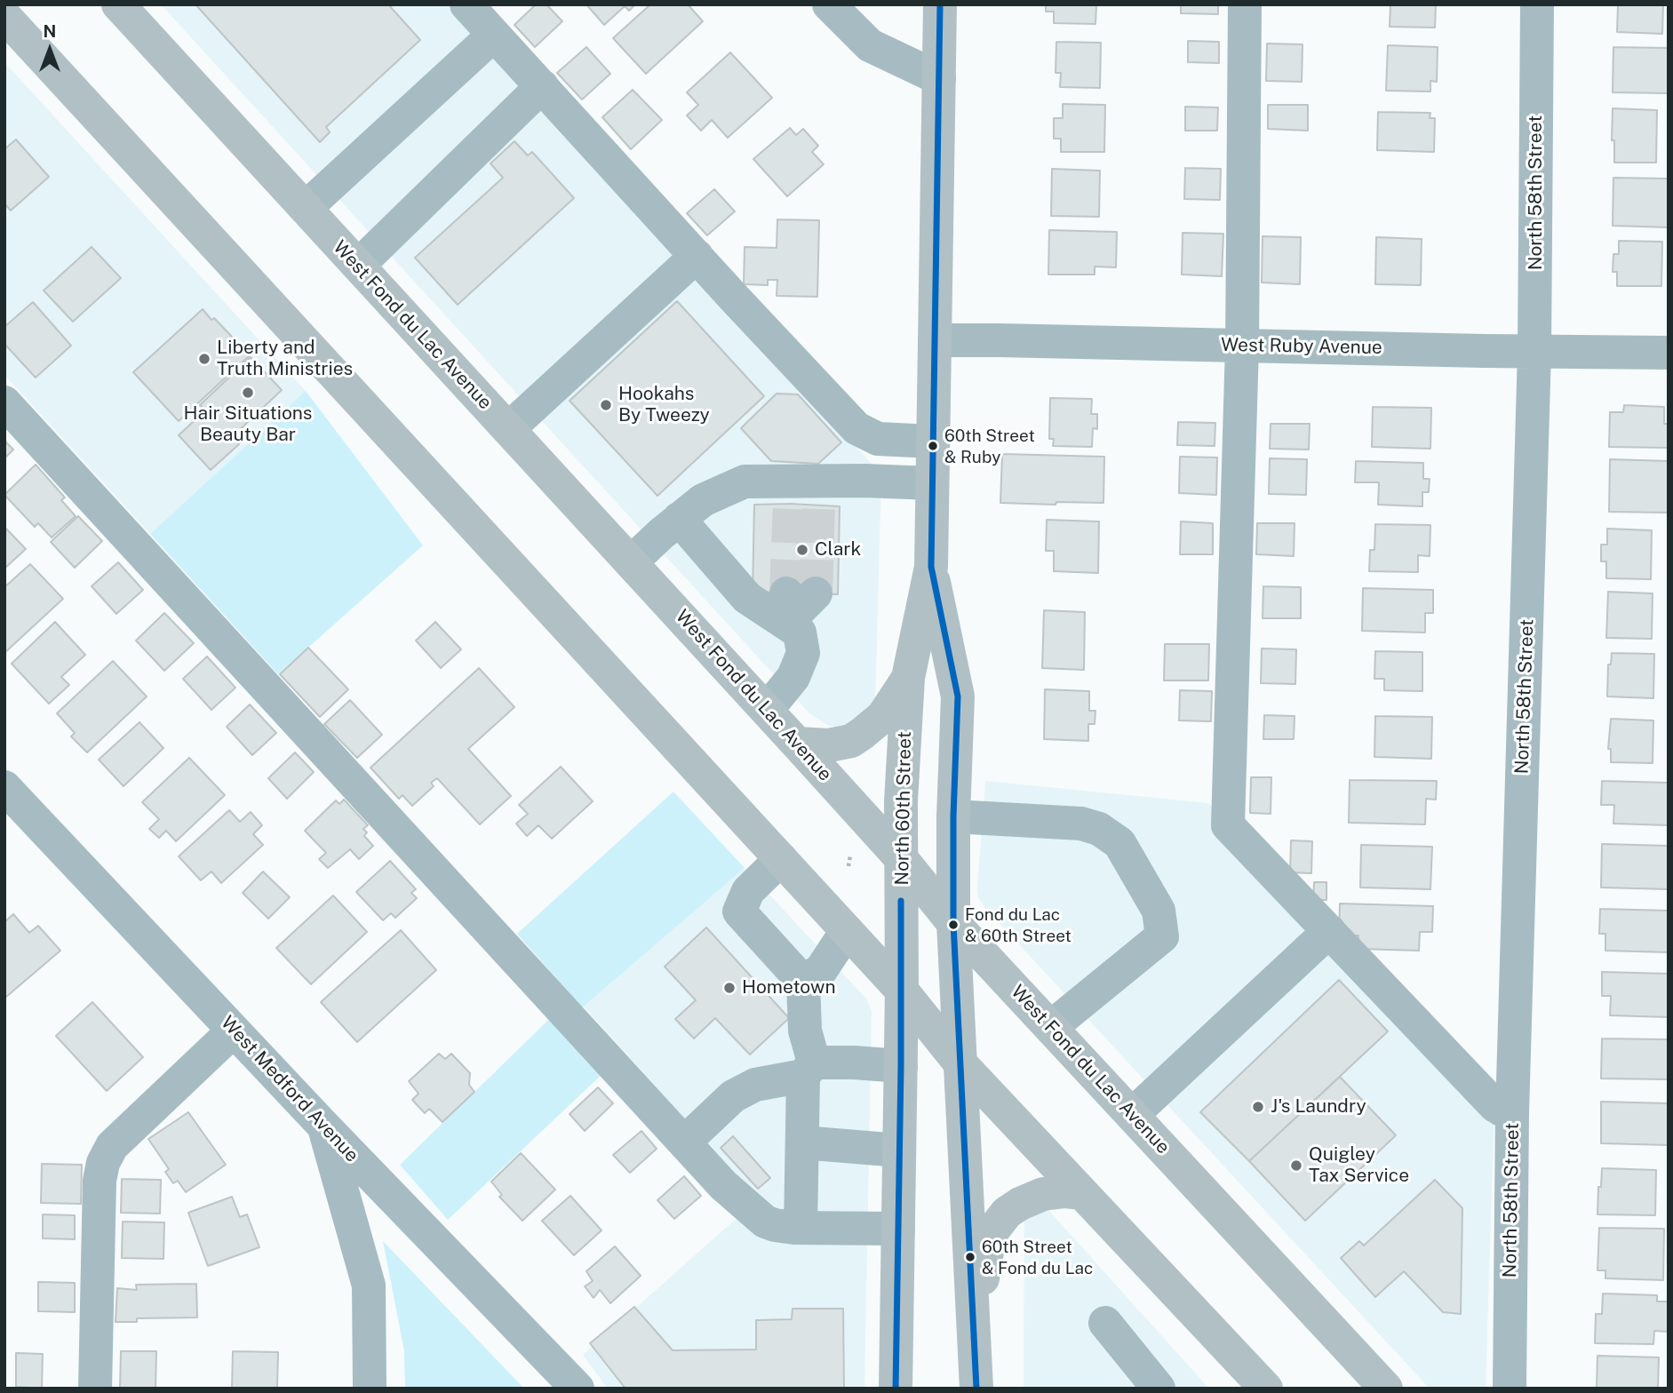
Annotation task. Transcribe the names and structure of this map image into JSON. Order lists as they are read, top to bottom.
{
  "streets": {
    "main road": ["West Fond du Lac Avenue", "North 60th Street"],
    "street": ["North 58th Street", "West Ruby Avenue", "West Medford Avenue"]
  },
  "crossings": [
    ["North 58th Street", "West Ruby Avenue"],
    ["West Fond du Lac Avenue", "North 60th Street"],
    ["West Ruby Avenue", "North 60th Street"]
  ],
  "places": [
    "Liberty and Truth Ministries",
    "Hair Situations Beauty Bar",
    "Hookahs By Tweezy",
    "60th Street & Ruby",
    "Clark",
    "Fond du Lac & 60th Street",
    "Hometown",
    "J's Laundry",
    "Quigley Tax Service",
    "60th Street & Fond du Lac"
  ],
  "north": "top"
}
